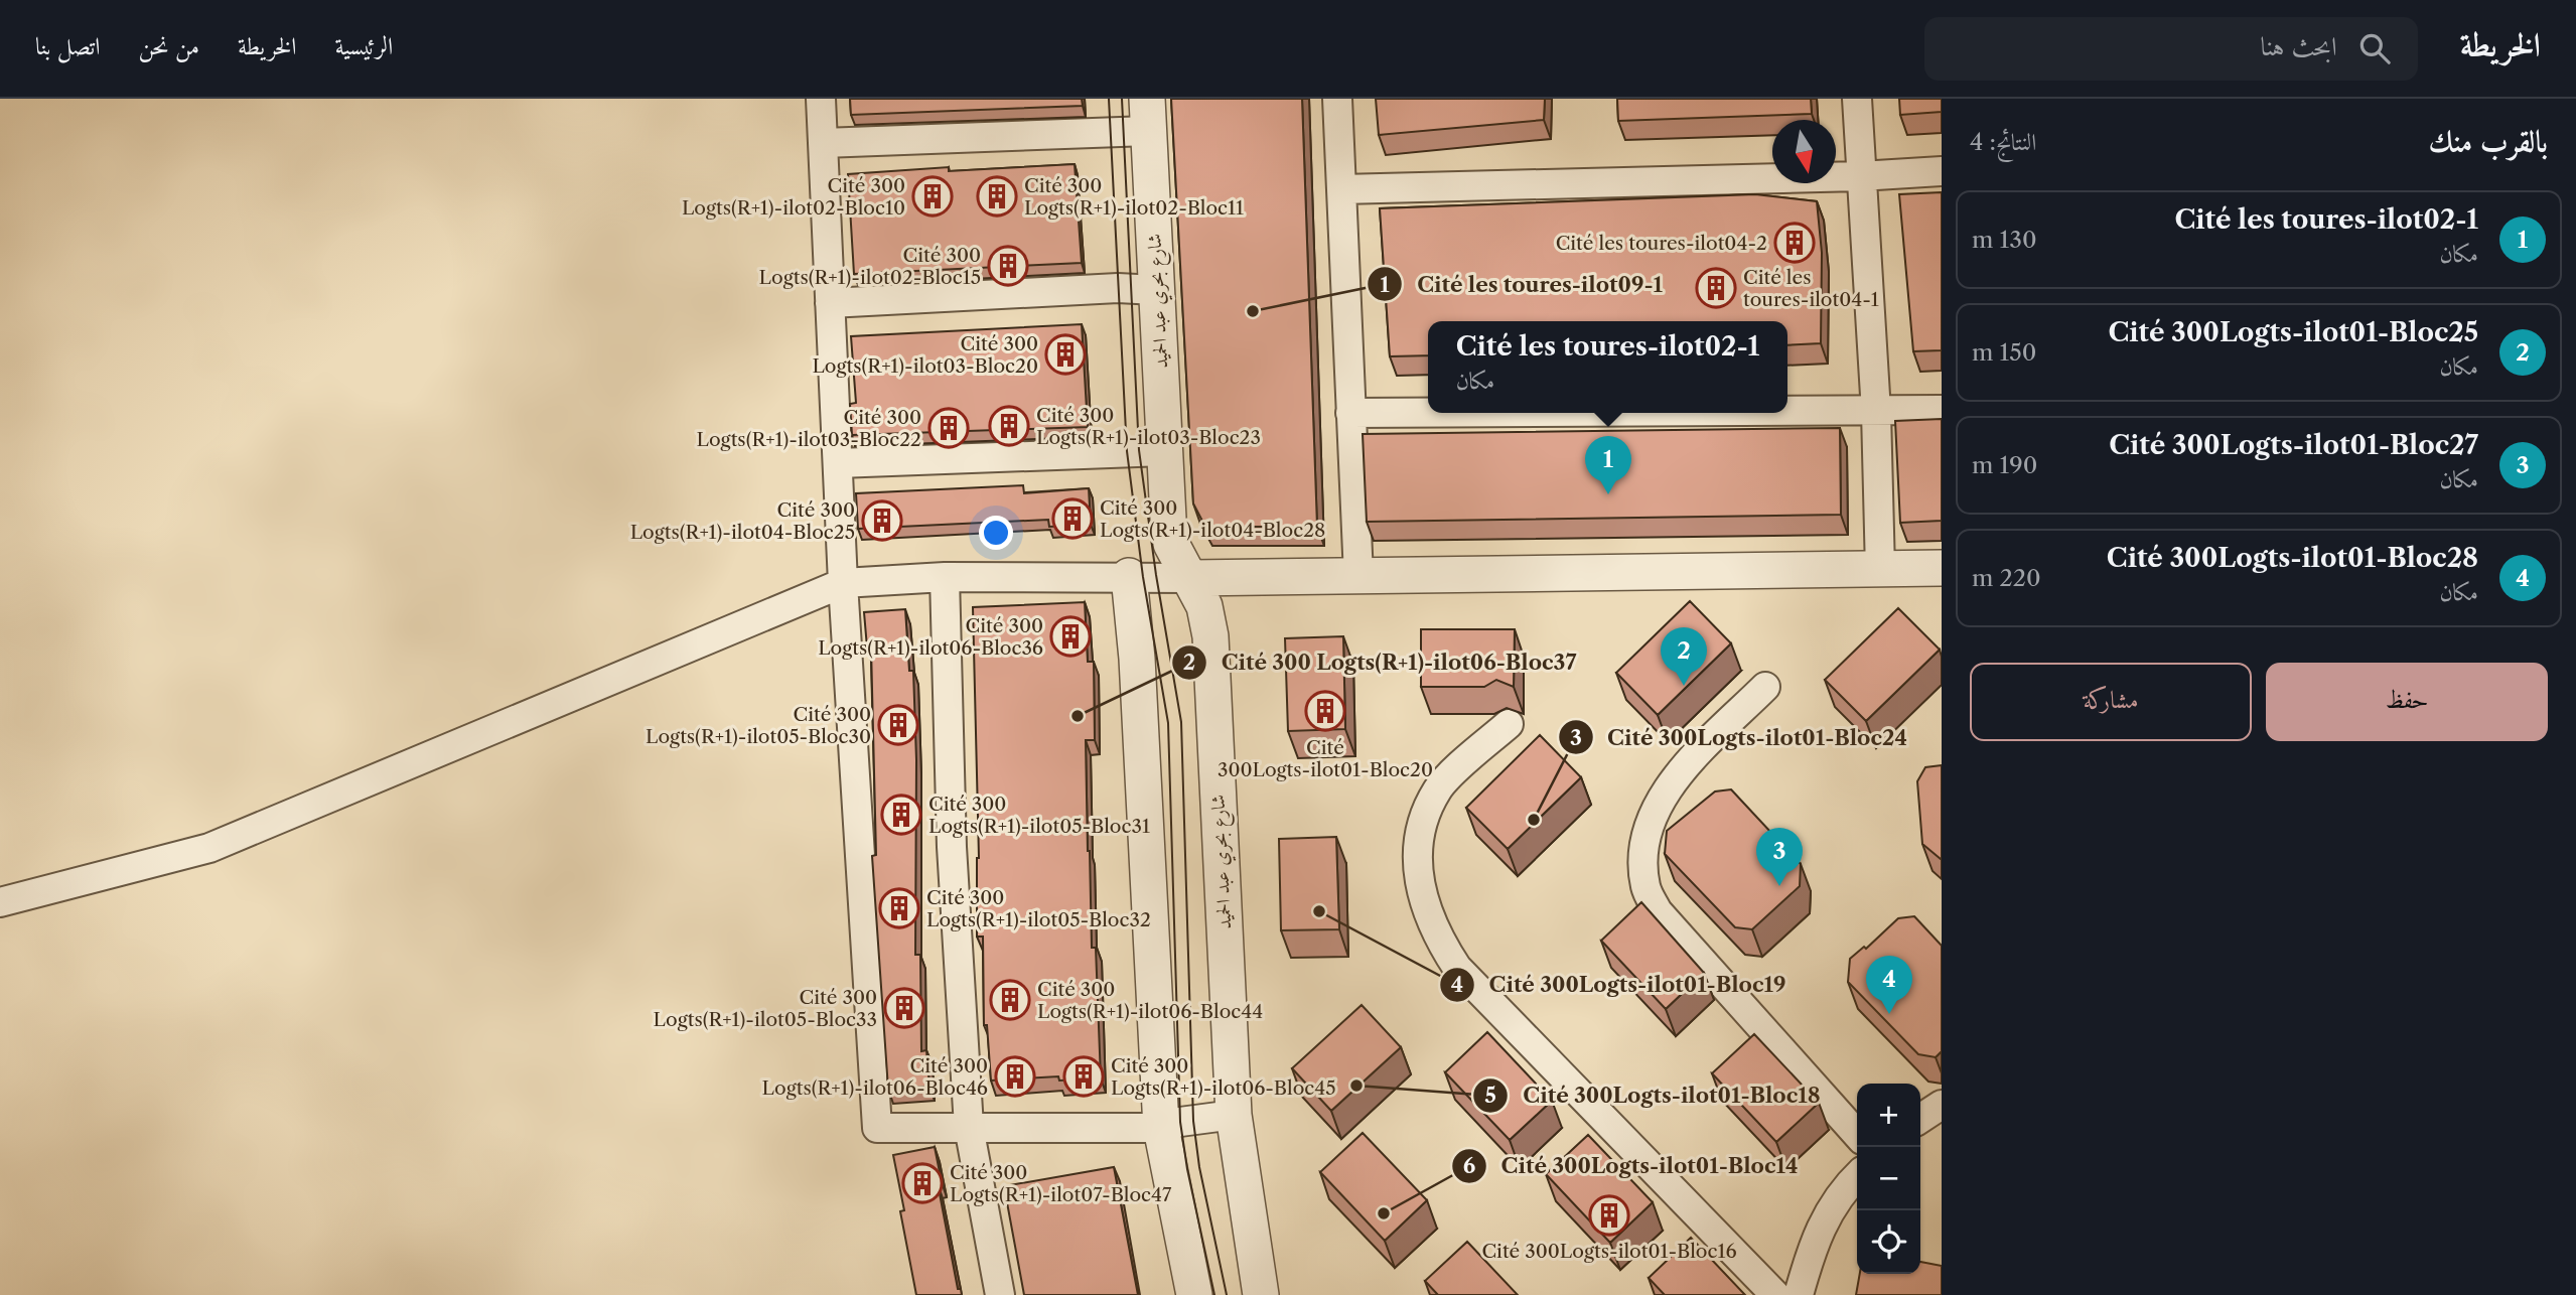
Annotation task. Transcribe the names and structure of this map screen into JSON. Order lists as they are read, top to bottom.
{
  "streets": {
    "street": ["شارع بحري عبد الحميد"]
  },
  "places": {
    "building": [
      "Cité 300 Logts(R+1)-ilot02-Bloc10",
      "Cité 300 Logts(R+1)-ilot02-Bloc11",
      "Cité les toures-ilot04-2",
      "Cité 300 Logts(R+1)-ilot02-Bloc15",
      "Cité les toures-ilot04-1",
      "Cité 300 Logts(R+1)-ilot03-Bloc20",
      "Cité 300 Logts(R+1)-ilot03-Bloc23",
      "Cité 300 Logts(R+1)-ilot03-Bloc22",
      "Cité 300 Logts(R+1)-ilot04-Bloc28",
      "Cité 300 Logts(R+1)-ilot04-Bloc25",
      "Cité 300 Logts(R+1)-ilot06-Bloc36",
      "Cité 300Logts-ilot01-Bloc20",
      "Cité 300 Logts(R+1)-ilot05-Bloc30",
      "Cité 300 Logts(R+1)-ilot05-Bloc31",
      "Cité 300 Logts(R+1)-ilot05-Bloc32",
      "Cité 300 Logts(R+1)-ilot06-Bloc44",
      "Cité 300 Logts(R+1)-ilot05-Bloc33",
      "Cité 300 Logts(R+1)-ilot06-Bloc46",
      "Cité 300 Logts(R+1)-ilot06-Bloc45",
      "Cité 300 Logts(R+1)-ilot07-Bloc47",
      "Cité 300Logts-ilot01-Bloc16"
    ],
    "other": [
      "Cité les toures-ilot09-1",
      "Cité 300 Logts(R+1)-ilot06-Bloc37",
      "Cité 300Logts-ilot01-Bloc24",
      "Cité 300Logts-ilot01-Bloc19",
      "Cité 300Logts-ilot01-Bloc18",
      "Cité 300Logts-ilot01-Bloc14"
    ]
  },
  "north": "bottom",
  "page": {
    "header": "الخريطة",
    "search": "ابحث هنا",
    "nav": [
      "الرئيسية",
      "الخريطة",
      "من نحن",
      "اتصل بنا"
    ],
    "heading": ["بالقرب منك", "النتائج: 4"],
    "list": [
      {
        "mark": "1",
        "name": "Cité les toures-ilot02-1",
        "note": "مكان",
        "value": "130 m"
      },
      {
        "mark": "2",
        "name": "Cité 300Logts-ilot01-Bloc25",
        "note": "مكان",
        "value": "150 m"
      },
      {
        "mark": "3",
        "name": "Cité 300Logts-ilot01-Bloc27",
        "note": "مكان",
        "value": "190 m"
      },
      {
        "mark": "4",
        "name": "Cité 300Logts-ilot01-Bloc28",
        "note": "مكان",
        "value": "220 m"
      }
    ],
    "popup": ["Cité les toures-ilot02-1", "مكان"],
    "pins": [
      "1",
      "2",
      "3",
      "4"
    ],
    "buttons": ["حفظ", "مشاركة"],
    "map_buttons": ["+", "−"]
  }
}
